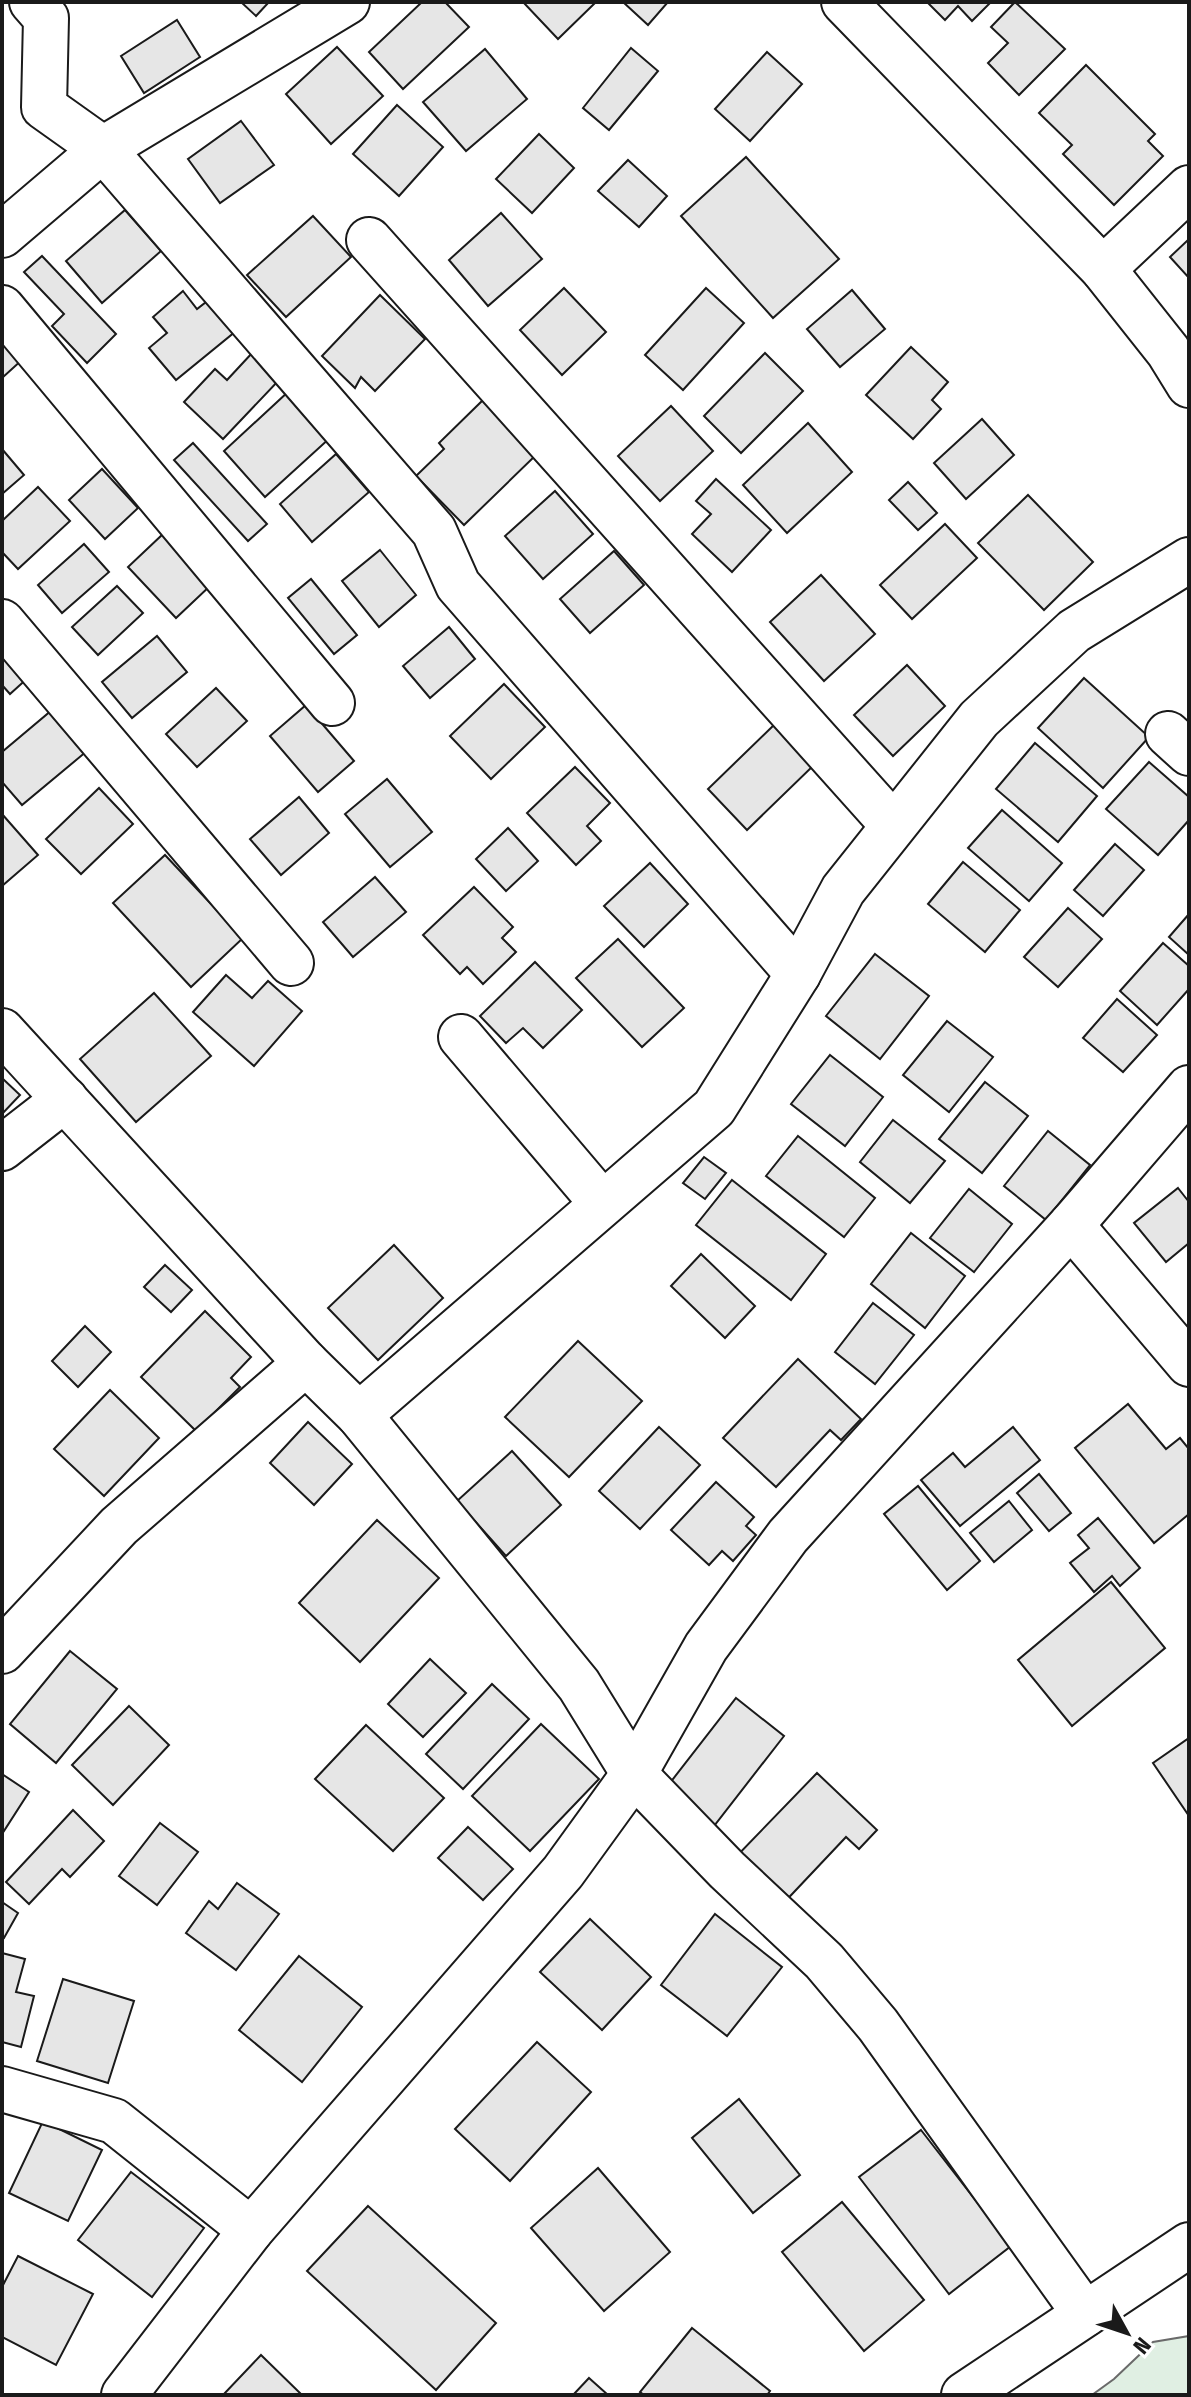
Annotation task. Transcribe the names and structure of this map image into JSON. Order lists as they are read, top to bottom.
{
  "north": "bottom right"
}
